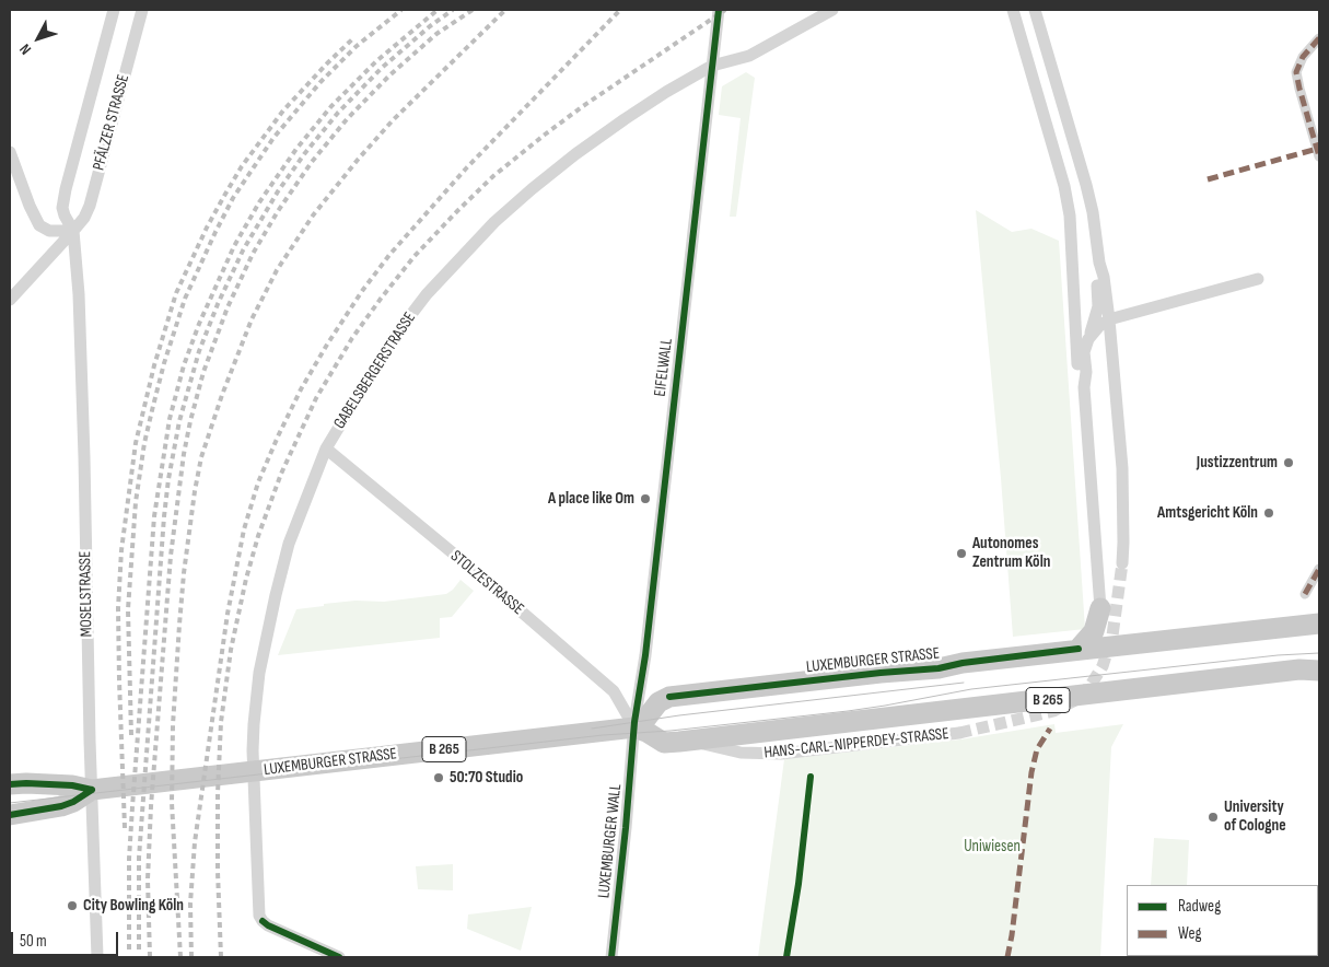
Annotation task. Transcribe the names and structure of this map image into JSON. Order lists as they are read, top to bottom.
{
  "streets": {
    "main road": ["LUXEMBURGER STRASSE", "B 265"],
    "street": [
      "PFÄLZER STRASSE",
      "EIFELWALL",
      "GABELSBERGERSTRASSE",
      "STOLZESTRASSE",
      "MOSELSTRASSE",
      "HANS-CARL-NIPPERDEY-STRASSE",
      "LUXEMBURGER WALL"
    ]
  },
  "crossings": [
    ["PFÄLZER STRASSE", "MOSELSTRASSE"],
    ["EIFELWALL", "GABELSBERGERSTRASSE"],
    ["EIFELWALL", "STOLZESTRASSE"],
    ["EIFELWALL", "LUXEMBURGER STRASSE"],
    ["EIFELWALL", "B 265"],
    ["EIFELWALL", "LUXEMBURGER WALL"],
    ["GABELSBERGERSTRASSE", "STOLZESTRASSE"],
    ["GABELSBERGERSTRASSE", "LUXEMBURGER STRASSE"],
    ["STOLZESTRASSE", "LUXEMBURGER STRASSE"],
    ["STOLZESTRASSE", "B 265"],
    ["STOLZESTRASSE", "LUXEMBURGER WALL"],
    ["MOSELSTRASSE", "LUXEMBURGER STRASSE"],
    ["LUXEMBURGER STRASSE", "B 265"],
    ["LUXEMBURGER STRASSE", "LUXEMBURGER WALL"],
    ["B 265", "HANS-CARL-NIPPERDEY-STRASSE"],
    ["B 265", "LUXEMBURGER WALL"]
  ],
  "parks": ["Uniwiesen"],
  "places": [
    "Justizzentrum",
    "A place like Om",
    "Amtsgericht Köln",
    "Autonomes Zentrum Köln",
    "50:70 Studio",
    "University of Cologne",
    "City Bowling Köln"
  ],
  "legend": ["Radweg", "Weg"],
  "scale_bar": "50 m",
  "north": "bottom left"
}
